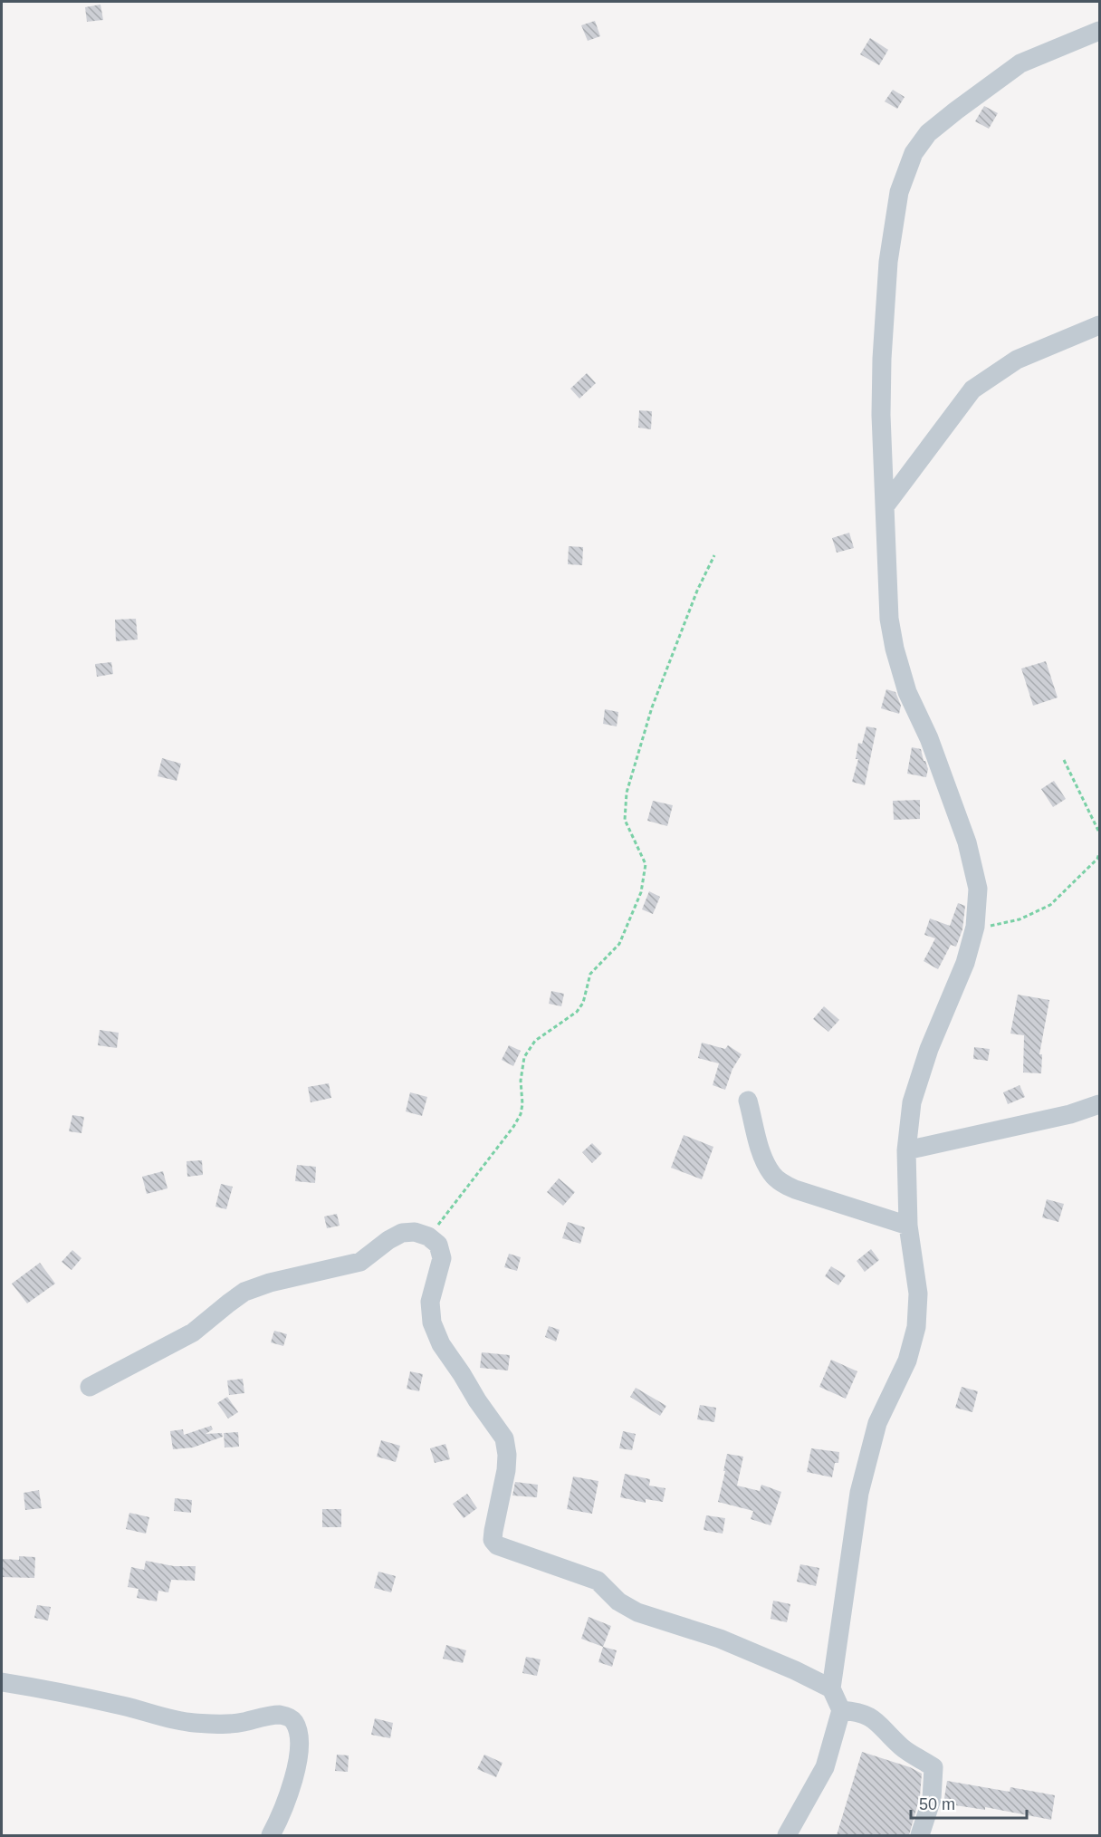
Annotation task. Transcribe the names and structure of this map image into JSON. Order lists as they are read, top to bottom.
{
  "scale_bar": "50 m"
}
